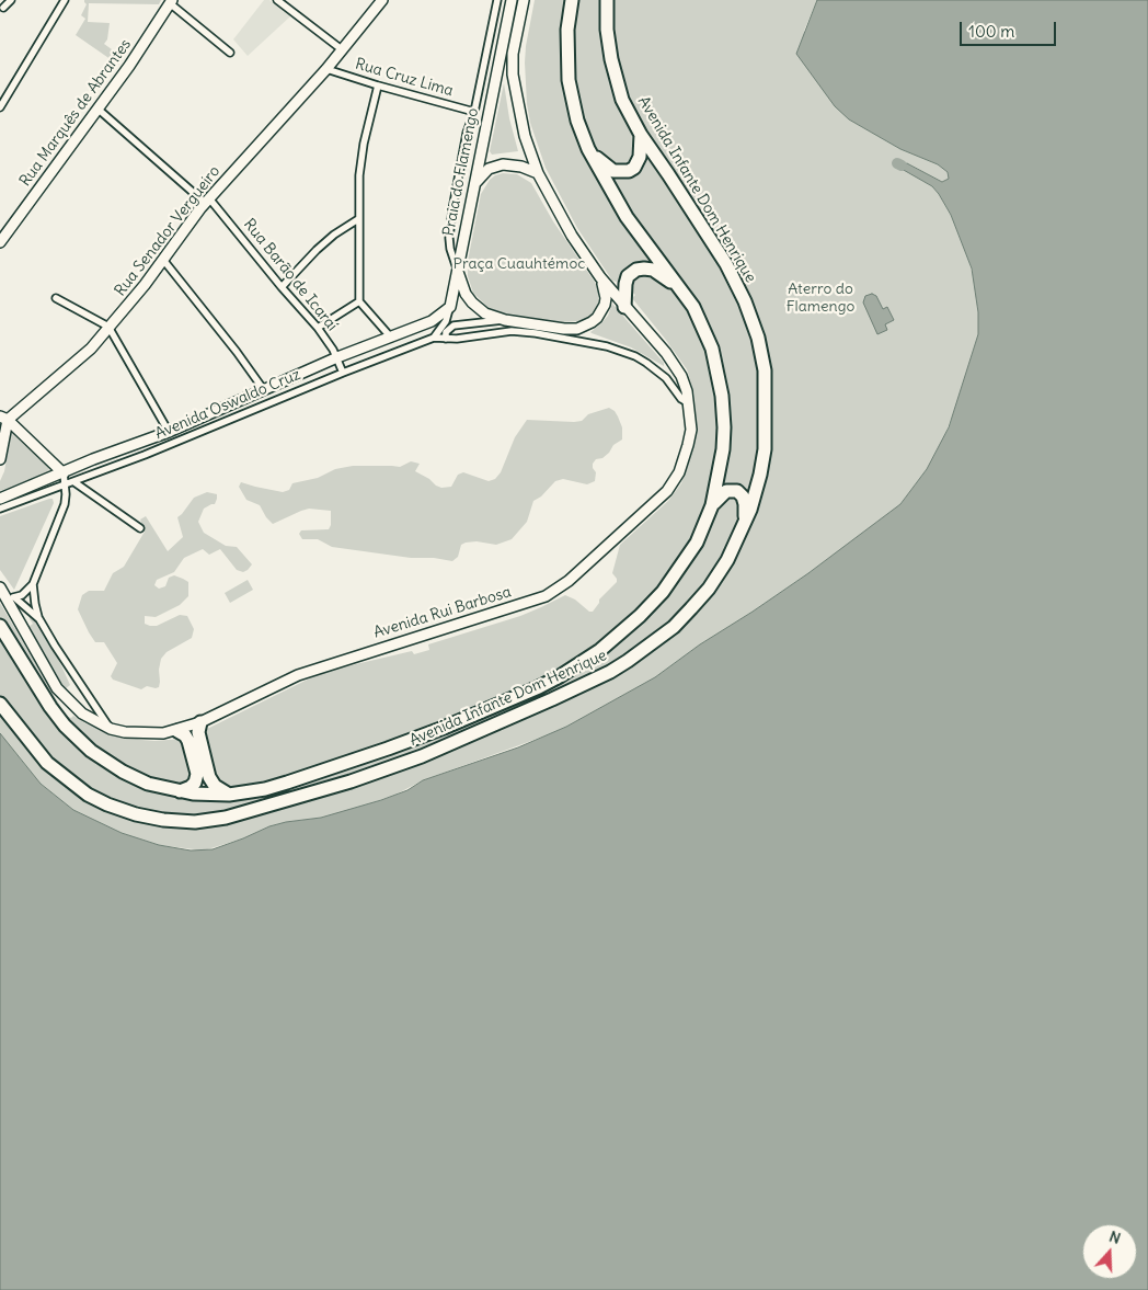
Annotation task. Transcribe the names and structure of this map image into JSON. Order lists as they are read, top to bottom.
{
  "streets": {
    "highway": ["Avenida Infante Dom Henrique"],
    "main road": [
      "Rua Marquês de Abrantes",
      "Praia do Flamengo",
      "Rua Senador Vergueiro",
      "Avenida Oswaldo Cruz",
      "Avenida Rui Barbosa"
    ],
    "street": ["Rua Cruz Lima", "Rua Barão de Icaraí"]
  },
  "crossings": [
    ["Rua Cruz Lima", "Praia do Flamengo"],
    ["Rua Cruz Lima", "Rua Senador Vergueiro"],
    ["Rua Marquês de Abrantes", "Rua Barão de Icaraí"],
    ["Praia do Flamengo", "Avenida Rui Barbosa"],
    ["Rua Senador Vergueiro", "Rua Barão de Icaraí"],
    ["Rua Barão de Icaraí", "Avenida Oswaldo Cruz"]
  ],
  "parks": ["Praça Cuauhtémoc", "Aterro do Flamengo"],
  "scale_bar": "100 m",
  "north": "top"
}
